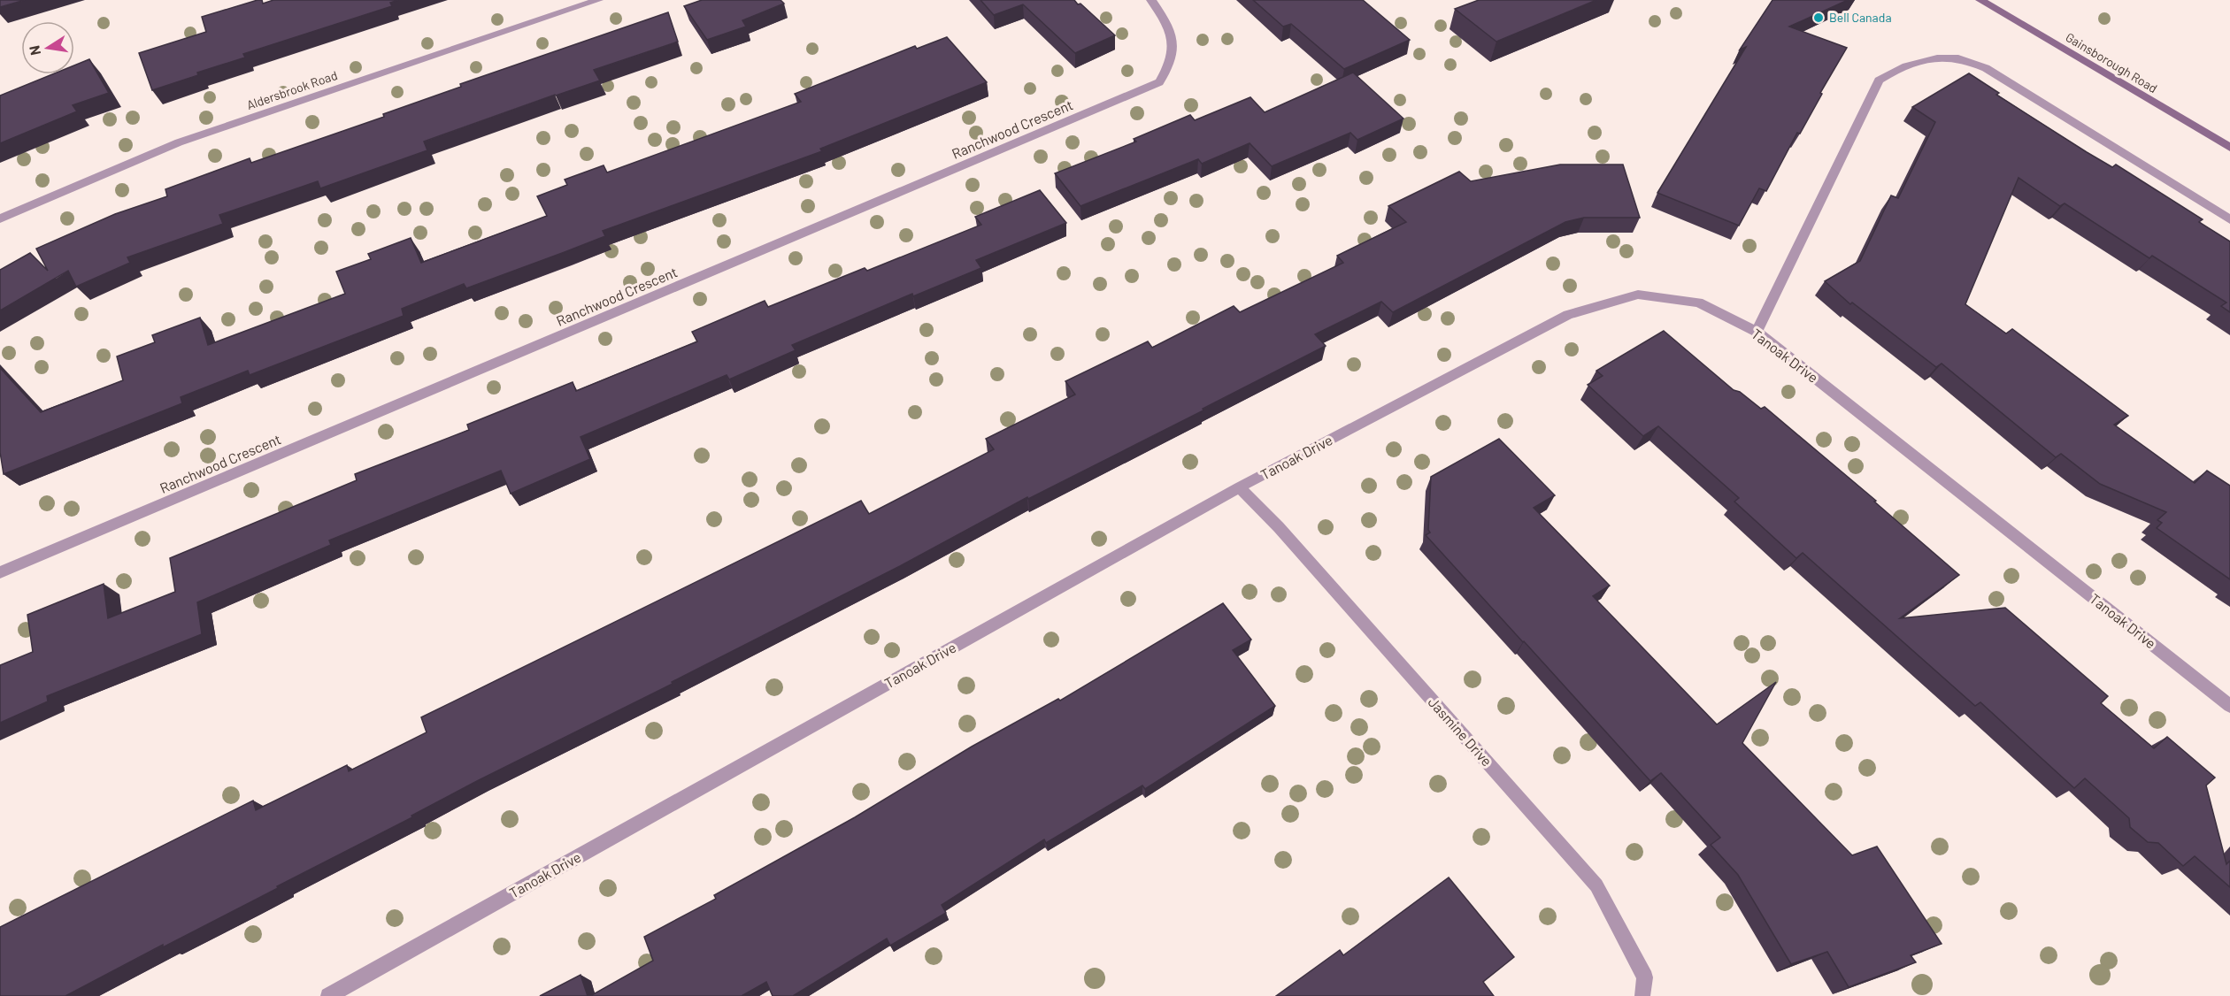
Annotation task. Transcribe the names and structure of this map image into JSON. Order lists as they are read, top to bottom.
{
  "streets": {
    "main road": ["Gainsborough Road"],
    "street": [
      "Aldersbrook Road",
      "Ranchwood Crescent",
      "Tanoak Drive",
      "Jasmine Drive"
    ]
  },
  "crossings": [
    ["Tanoak Drive", "Jasmine Drive"]
  ],
  "places": ["Bell Canada"],
  "north": "left"
}
